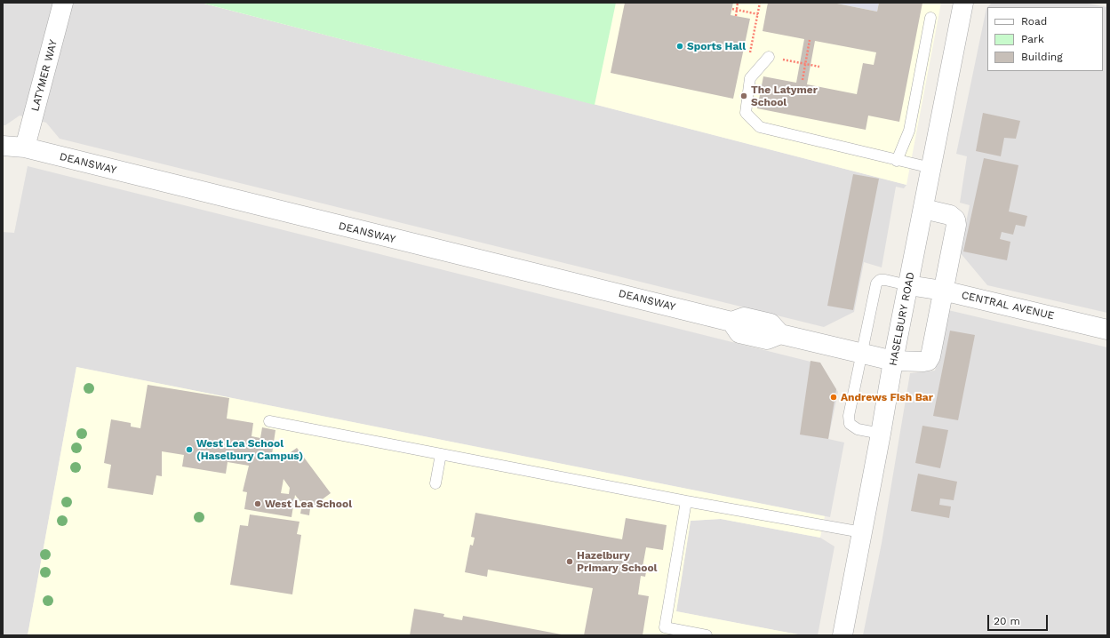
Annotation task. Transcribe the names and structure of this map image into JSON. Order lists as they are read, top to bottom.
{
  "streets": {
    "street": [
      "LATYMER WAY",
      "DEANSWAY",
      "CENTRAL AVENUE",
      "HASELBURY ROAD"
    ]
  },
  "crossings": [
    ["LATYMER WAY", "DEANSWAY"],
    ["DEANSWAY", "CENTRAL AVENUE"],
    ["DEANSWAY", "HASELBURY ROAD"],
    ["CENTRAL AVENUE", "HASELBURY ROAD"]
  ],
  "places": [
    "Sports Hall",
    "The Latymer School",
    "Andrews Fish Bar",
    "West Lea School (Haselbury Campus)",
    "West Lea School",
    "Hazelbury Primary School"
  ],
  "legend": ["Road", "Park", "Building"],
  "scale_bar": "20 m"
}
